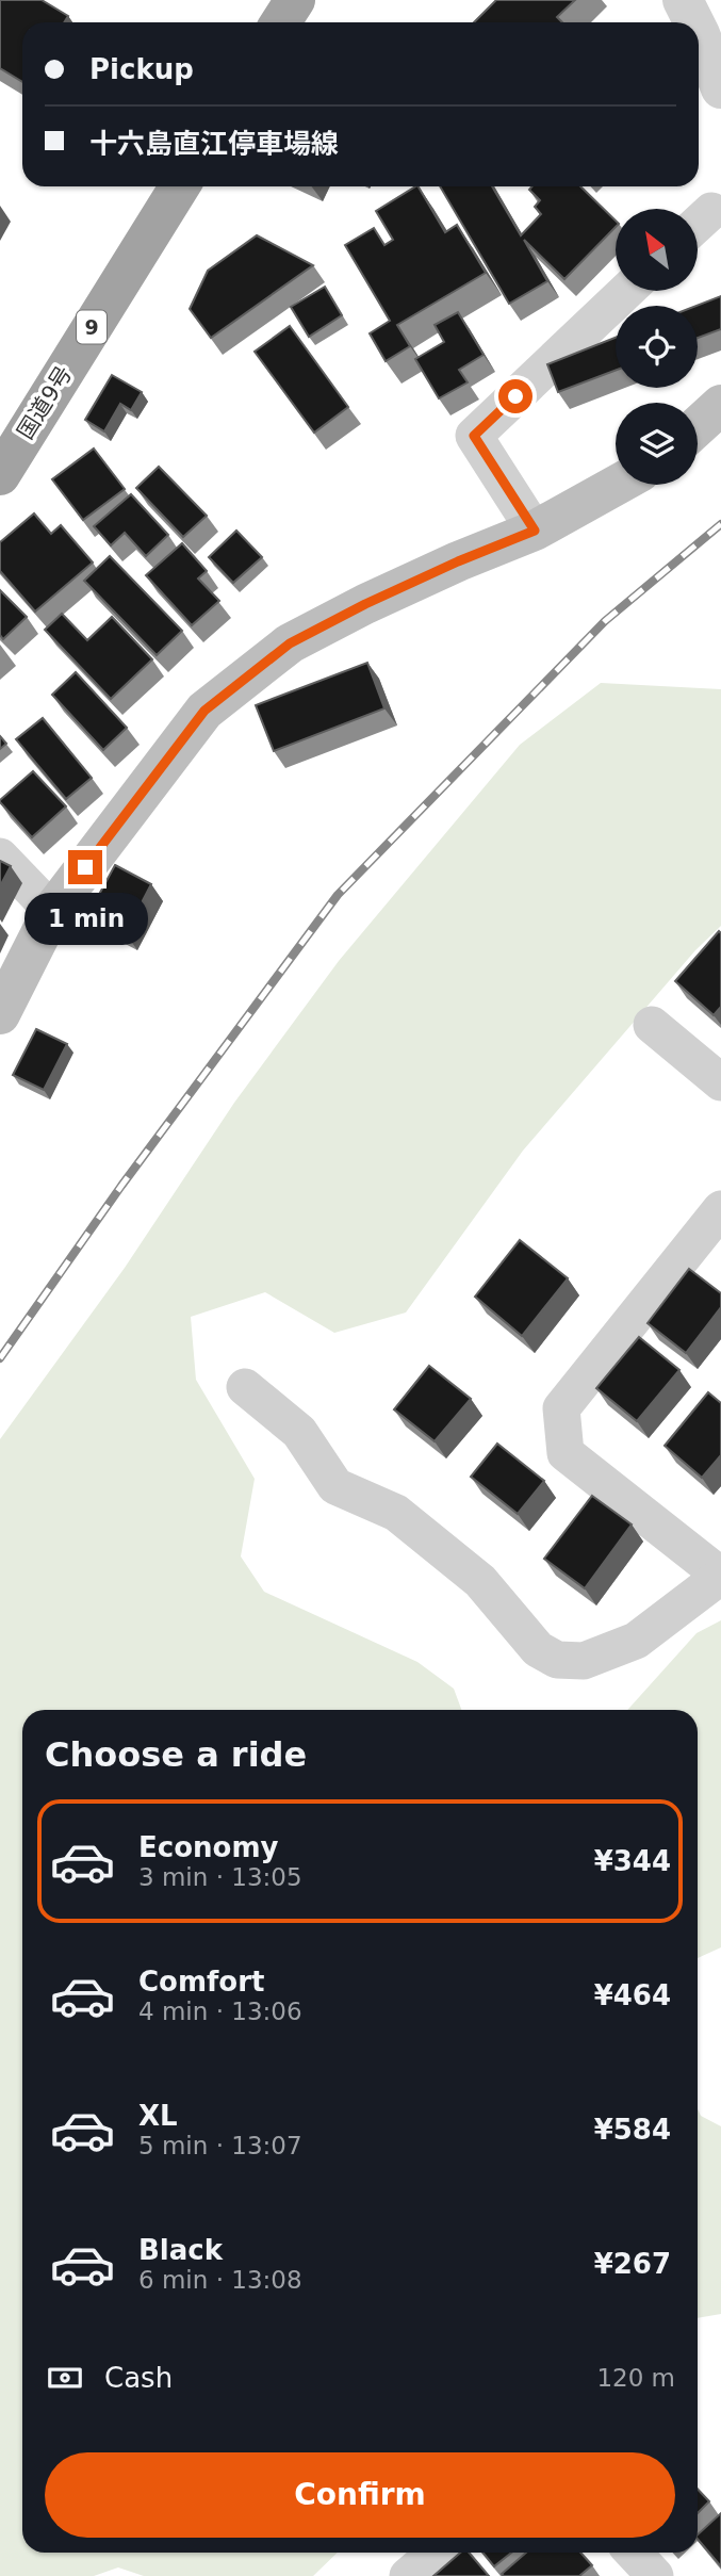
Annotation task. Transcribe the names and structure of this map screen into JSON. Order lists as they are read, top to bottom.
{
  "streets": {
    "highway": ["9", "国道9号"]
  },
  "north": "top left",
  "page": {
    "banner": ["Pickup", "十六島直江停車場線"],
    "bubble": "1 min",
    "heading": "Choose a ride",
    "list": [
      {
        "name": "Economy",
        "note": "3 min · 13:05",
        "value": "¥344"
      },
      {
        "name": "Comfort",
        "note": "4 min · 13:06",
        "value": "¥464"
      },
      {
        "name": "XL",
        "note": "5 min · 13:07",
        "value": "¥584"
      },
      {
        "name": "Black",
        "note": "6 min · 13:08",
        "value": "¥267"
      }
    ],
    "pay": ["Cash", "120 m"],
    "buttons": "Confirm"
  }
}
